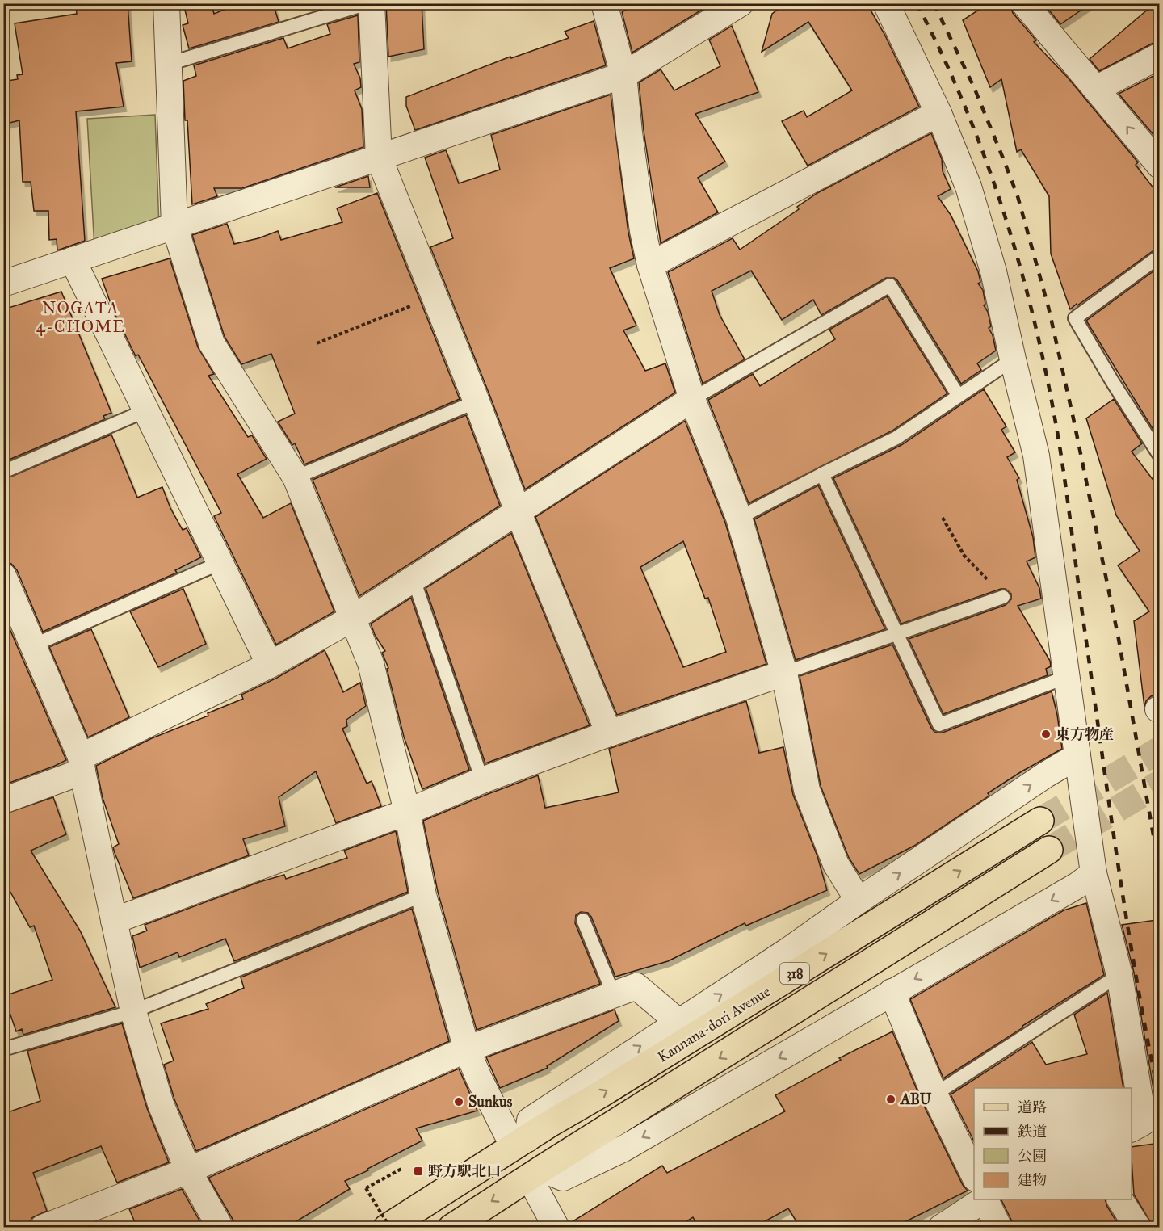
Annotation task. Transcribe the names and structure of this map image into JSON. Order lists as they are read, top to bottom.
{
  "streets": {
    "main road": ["318", "Kannana-dori Avenue"]
  },
  "districts": ["NOGATA 4-CHOME"],
  "places": {
    "other": ["東方物産", "ABU", "Sunkus"],
    "transit": ["野方駅北口"]
  },
  "legend": [
    "道路",
    "鉄道",
    "公園",
    "建物"
  ]
}
